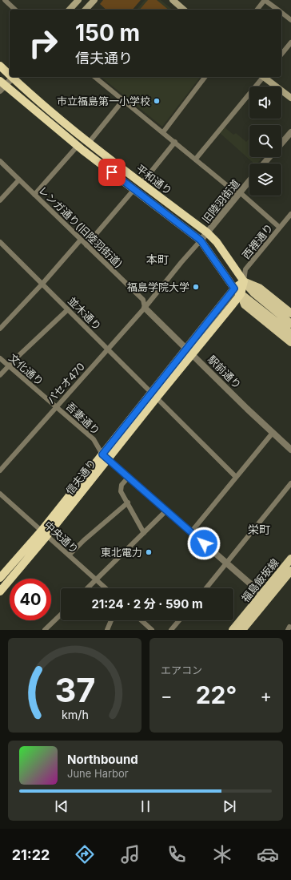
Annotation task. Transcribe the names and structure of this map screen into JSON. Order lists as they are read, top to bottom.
{
  "streets": {
    "highway": ["平和通り", "信夫通り"],
    "main road": ["福島飯坂線"],
    "street": [
      "旧陸羽街道",
      "レンガ通り(旧陸羽街道)",
      "西裡通り",
      "並木通り",
      "文化通り",
      "駅前通り",
      "パセオ470",
      "吾妻通り",
      "中央通り"
    ]
  },
  "crossings": [
    ["平和通り", "旧陸羽街道"],
    ["平和通り", "西裡通り"],
    ["平和通り", "パセオ470"],
    ["平和通り", "信夫通り"],
    ["旧陸羽街道", "パセオ470"],
    ["レンガ通り(旧陸羽街道)", "駅前通り"],
    ["レンガ通り(旧陸羽街道)", "パセオ470"],
    ["西裡通り", "信夫通り"],
    ["並木通り", "パセオ470"],
    ["並木通り", "信夫通り"],
    ["文化通り", "パセオ470"],
    ["文化通り", "吾妻通り"],
    ["駅前通り", "パセオ470"],
    ["駅前通り", "信夫通り"],
    ["パセオ470", "吾妻通り"],
    ["吾妻通り", "信夫通り"],
    ["吾妻通り", "福島飯坂線"],
    ["信夫通り", "中央通り"]
  ],
  "districts": ["本町", "栄町"],
  "places": ["市立福島第一小学校", "福島学院大学", "東北電力"],
  "page": {
    "turn": ["150 m", "信夫通り"],
    "limit": "40",
    "trip": "21:24 · 2 分 · 590 m",
    "tile": "エアコン",
    "heat": ["−", "22°", "+"],
    "song": ["Northbound", "June Harbor"],
    "tabs": "21:22",
    "gauge": ["37", "km/h"]
  }
}
